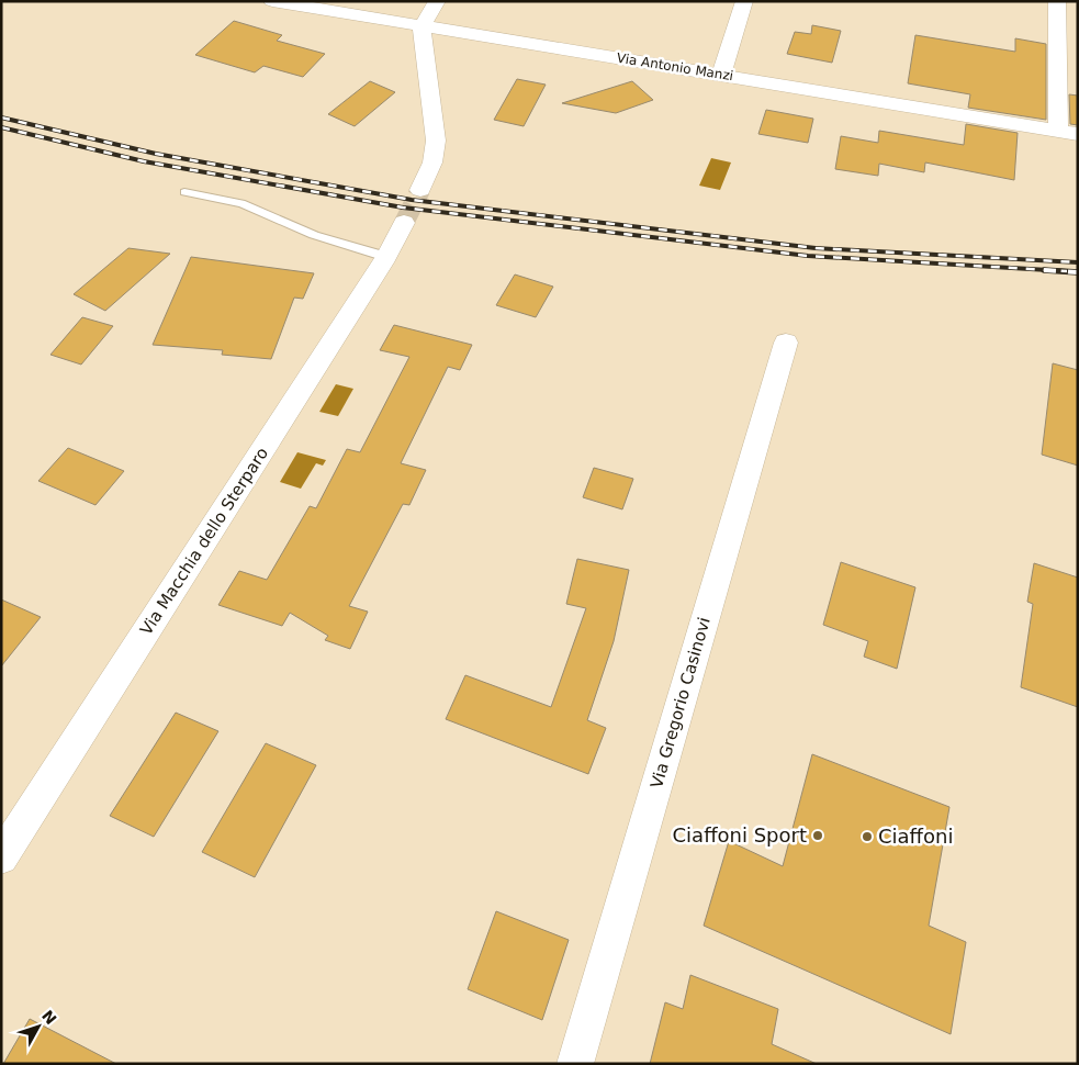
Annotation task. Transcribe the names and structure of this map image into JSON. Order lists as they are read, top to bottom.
{
  "streets": {
    "street": ["Via Antonio Manzi", "Via Macchia dello Sterparo", "Via Gregorio Casinovi"]
  },
  "places": ["Ciaffoni Sport", "Ciaffoni"],
  "north": "top right"
}
